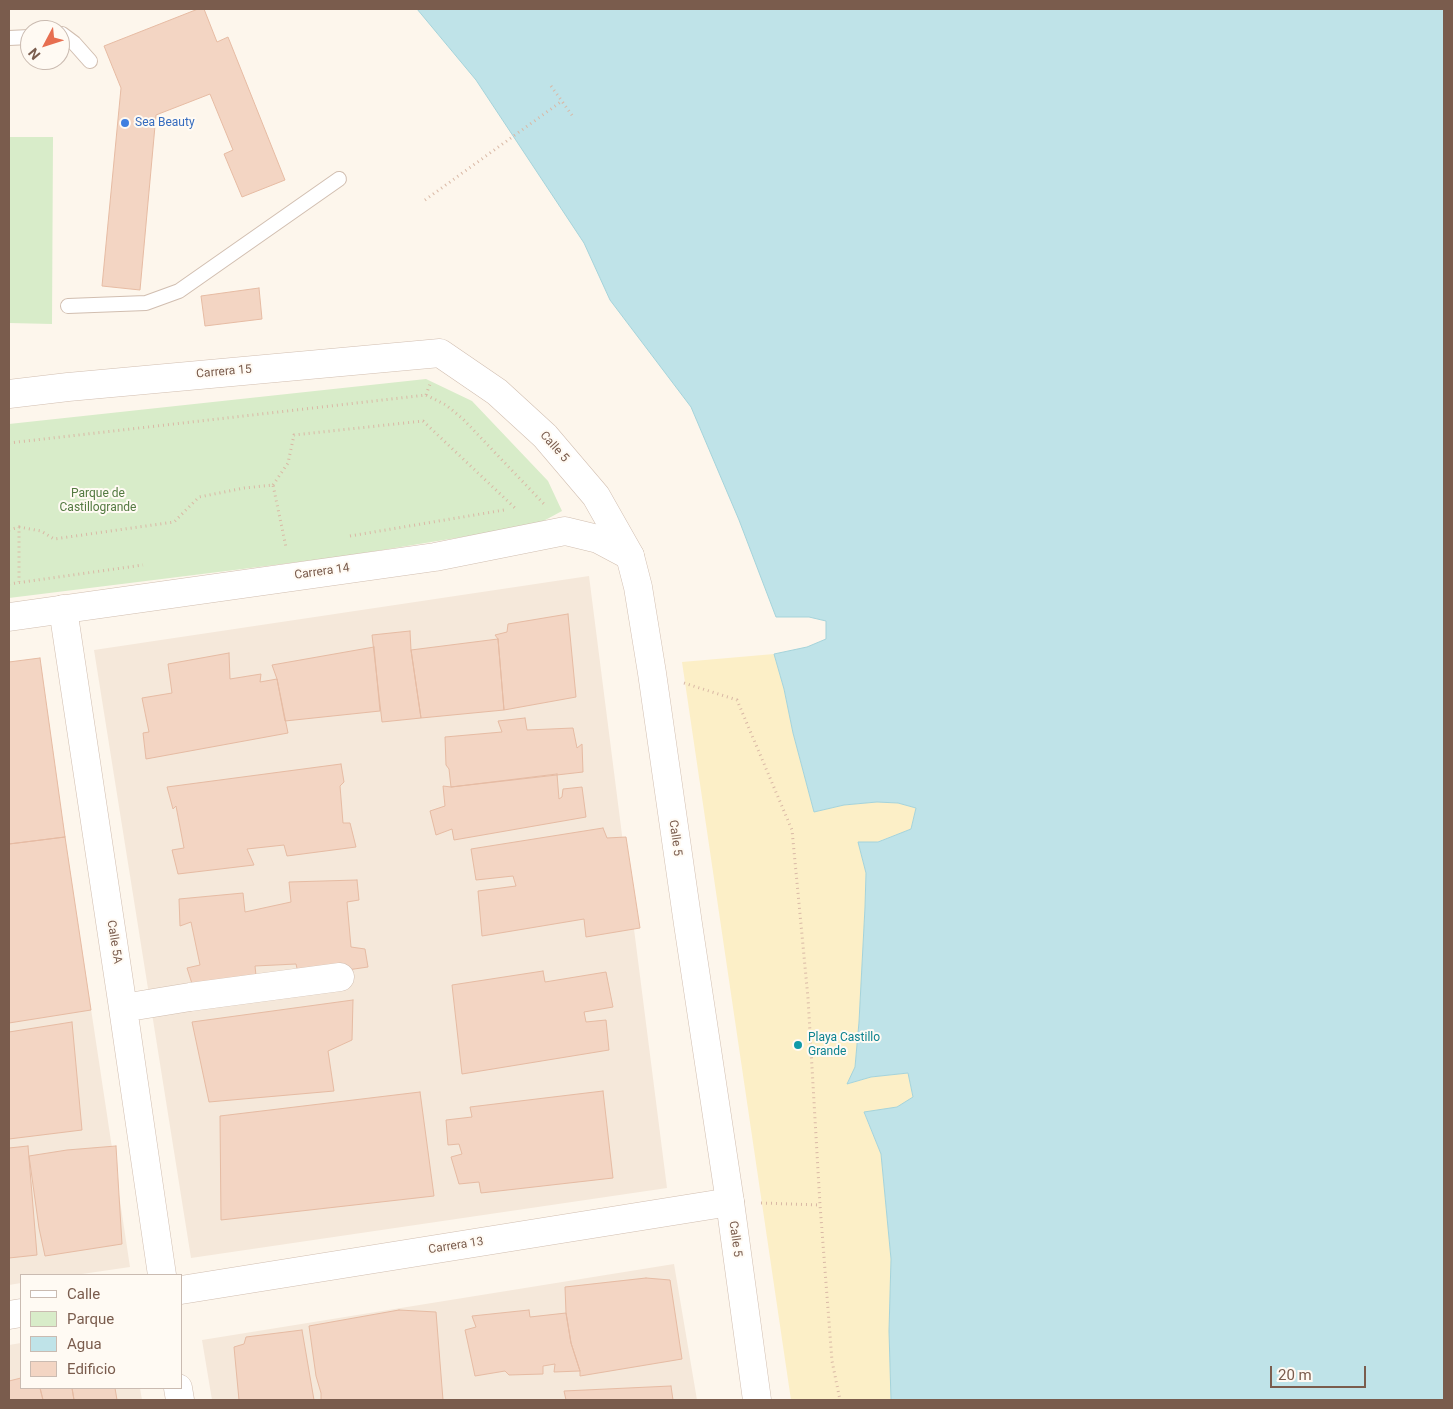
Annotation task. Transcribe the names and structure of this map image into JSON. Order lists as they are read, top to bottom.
{
  "streets": {
    "street": [
      "Carrera 15",
      "Calle 5",
      "Carrera 14",
      "Calle 5A",
      "Carrera 13"
    ]
  },
  "crossings": [
    ["Carrera 15", "Calle 5"],
    ["Calle 5", "Carrera 14"],
    ["Calle 5", "Carrera 13"],
    ["Carrera 14", "Calle 5A"]
  ],
  "parks": ["Parque de Castillogrande"],
  "places": ["Sea Beauty", "Playa Castillo Grande"],
  "legend": [
    "Calle",
    "Parque",
    "Agua",
    "Edificio"
  ],
  "scale_bar": "20 m",
  "north": "bottom left"
}
